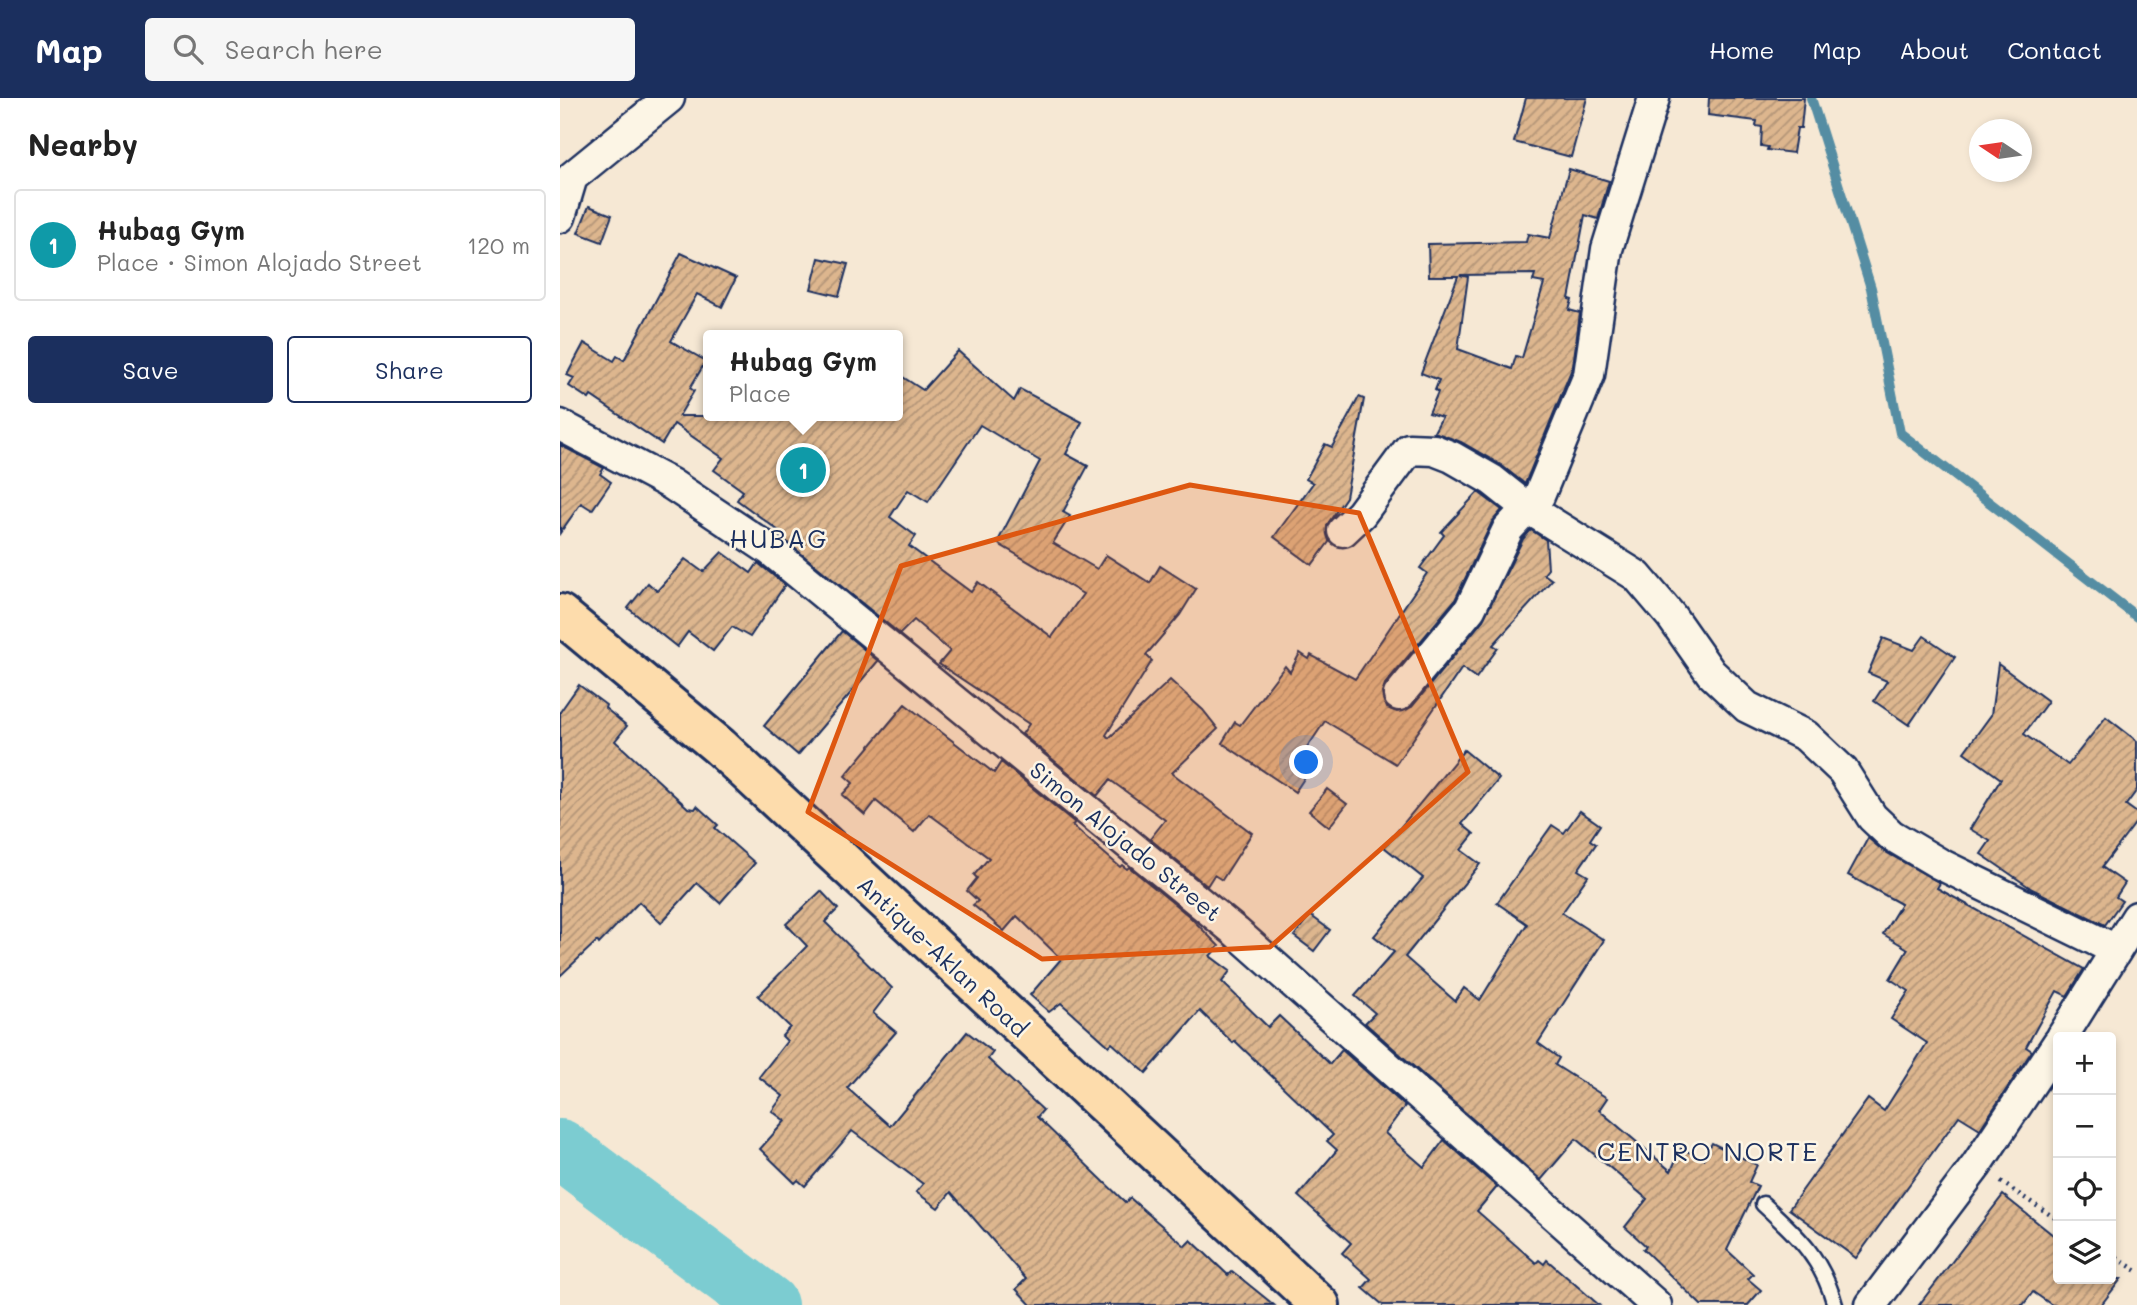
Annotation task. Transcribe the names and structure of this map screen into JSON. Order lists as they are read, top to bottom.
{
  "streets": {
    "main road": ["Antique-Aklan Road"],
    "street": ["Simon Alojado Street"]
  },
  "districts": ["HUBAG", "CENTRO NORTE"],
  "north": "left",
  "page": {
    "header": "Map",
    "search": "Search here",
    "nav": [
      "Home",
      "Map",
      "About",
      "Contact"
    ],
    "heading": "Nearby",
    "list": [
      {
        "mark": "1",
        "name": "Hubag Gym",
        "note": "Place · Simon Alojado Street",
        "value": "120 m"
      }
    ],
    "buttons": ["Save", "Share"],
    "popup": ["Hubag Gym", "Place"],
    "pins": "1",
    "map_buttons": ["+", "−"]
  }
}
